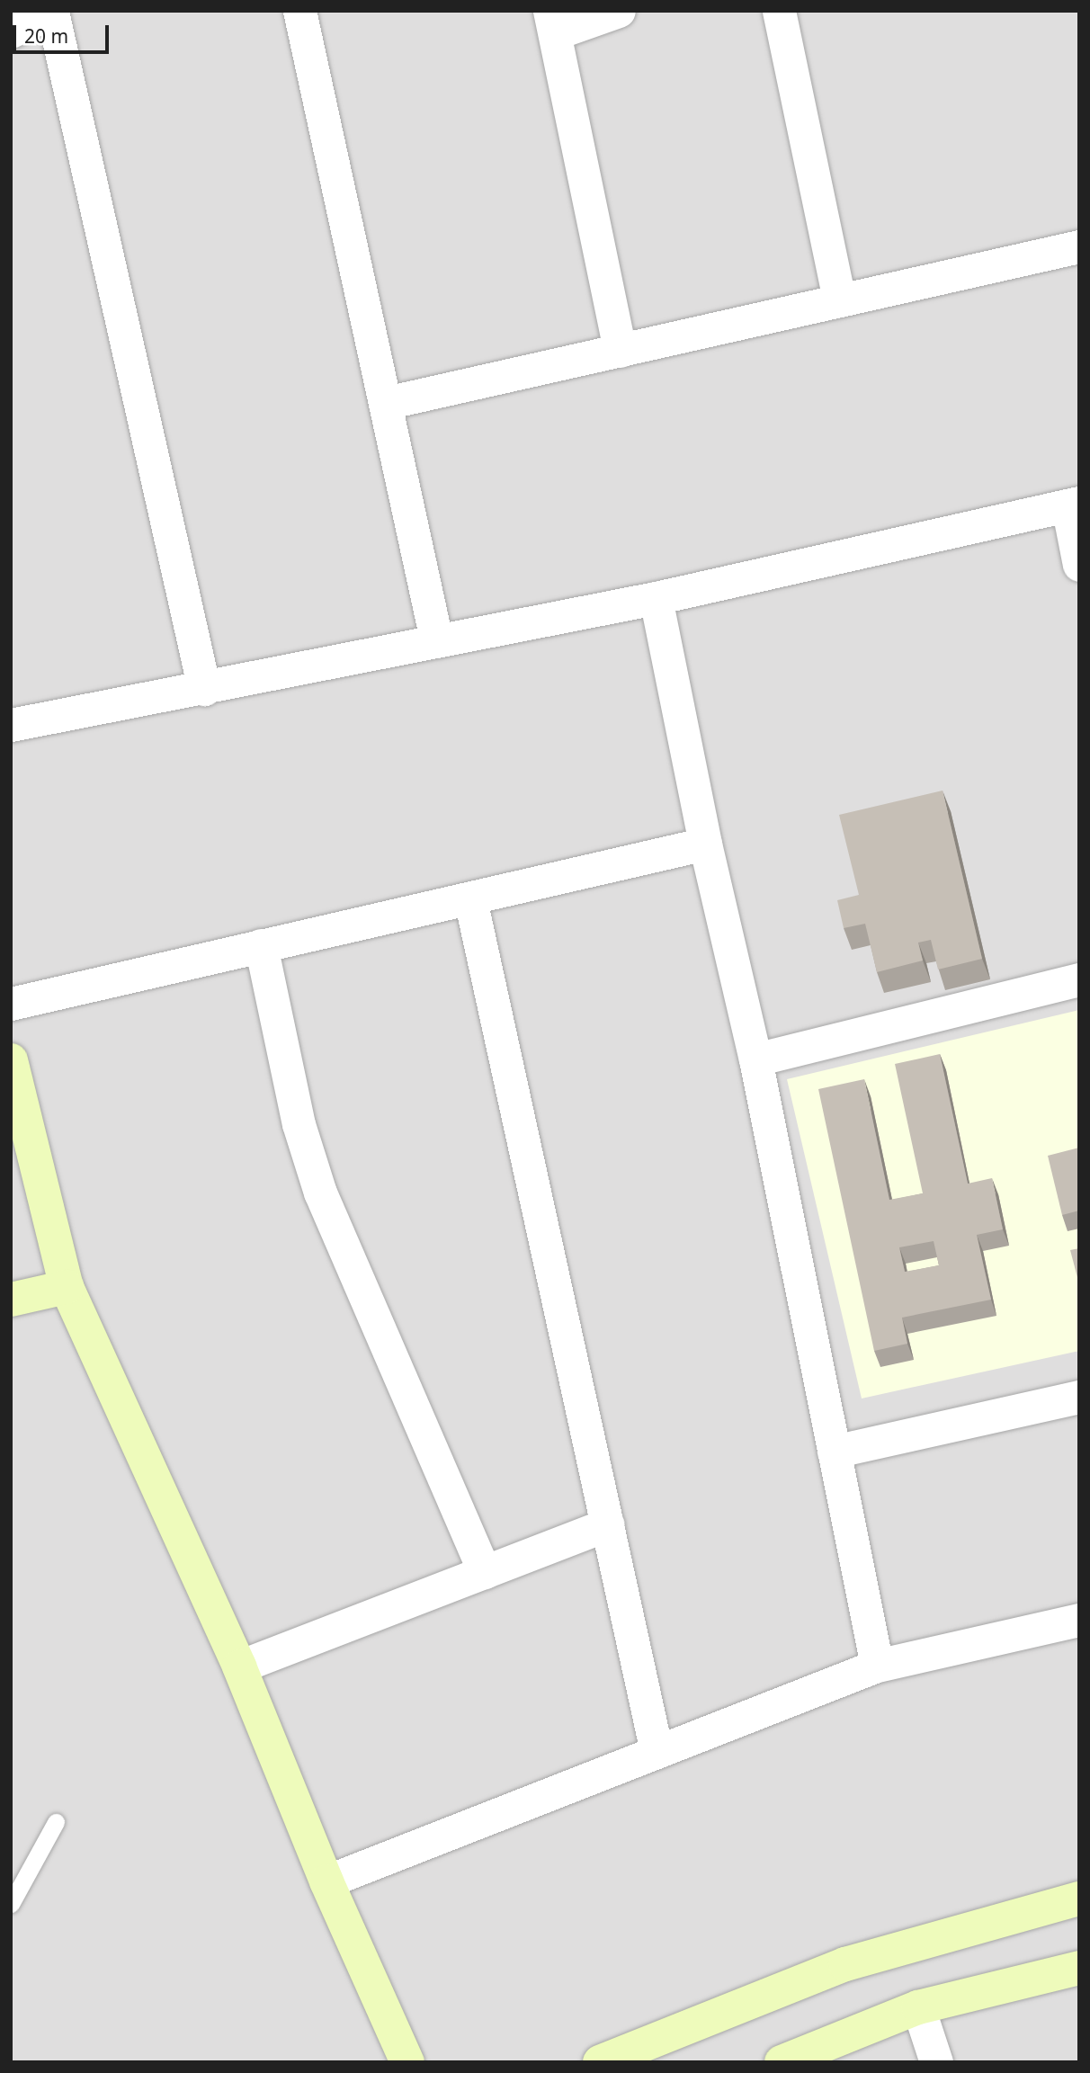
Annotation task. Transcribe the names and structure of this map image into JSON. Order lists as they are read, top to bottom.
{
  "scale_bar": "20 m"
}
